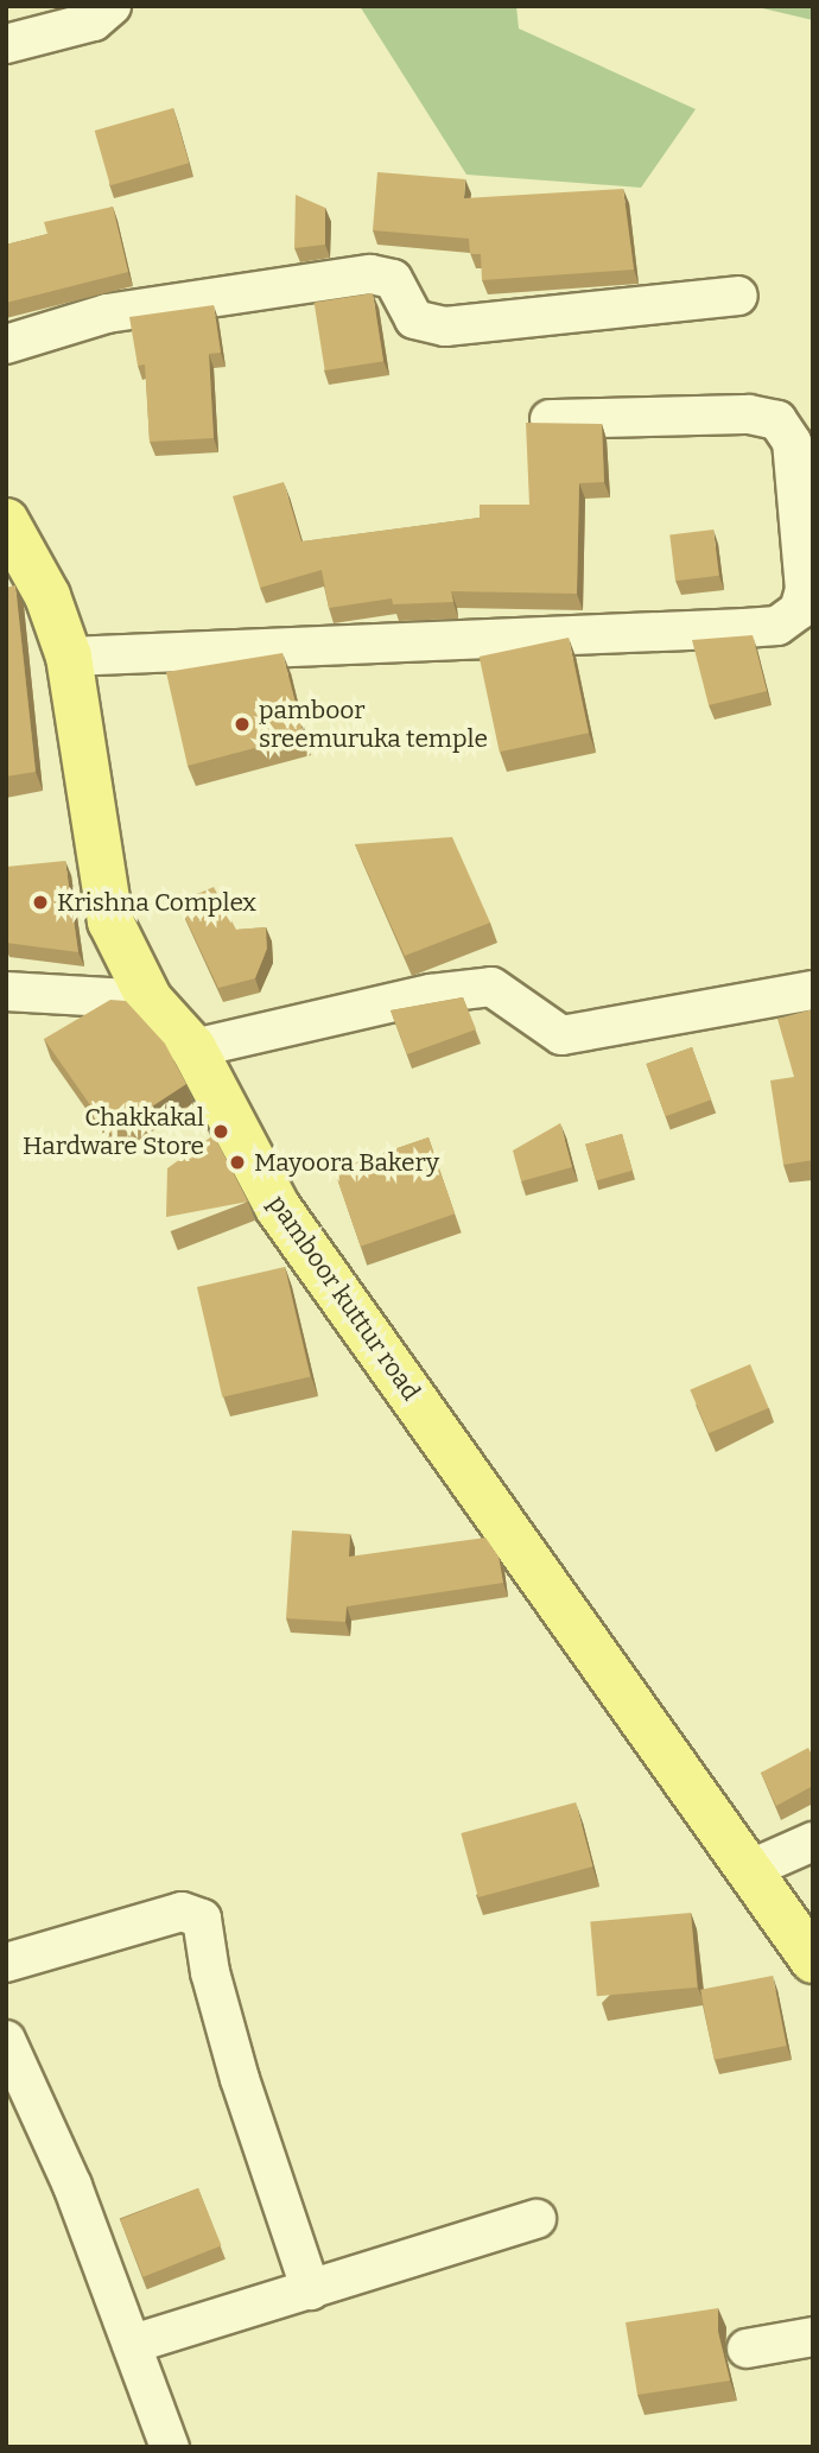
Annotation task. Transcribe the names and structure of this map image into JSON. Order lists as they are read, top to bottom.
{
  "streets": {
    "main road": ["pamboor kuttur road"]
  },
  "places": [
    "pamboor sreemuruka temple",
    "Krishna Complex",
    "Chakkakal Hardware Store",
    "Mayoora Bakery"
  ]
}
